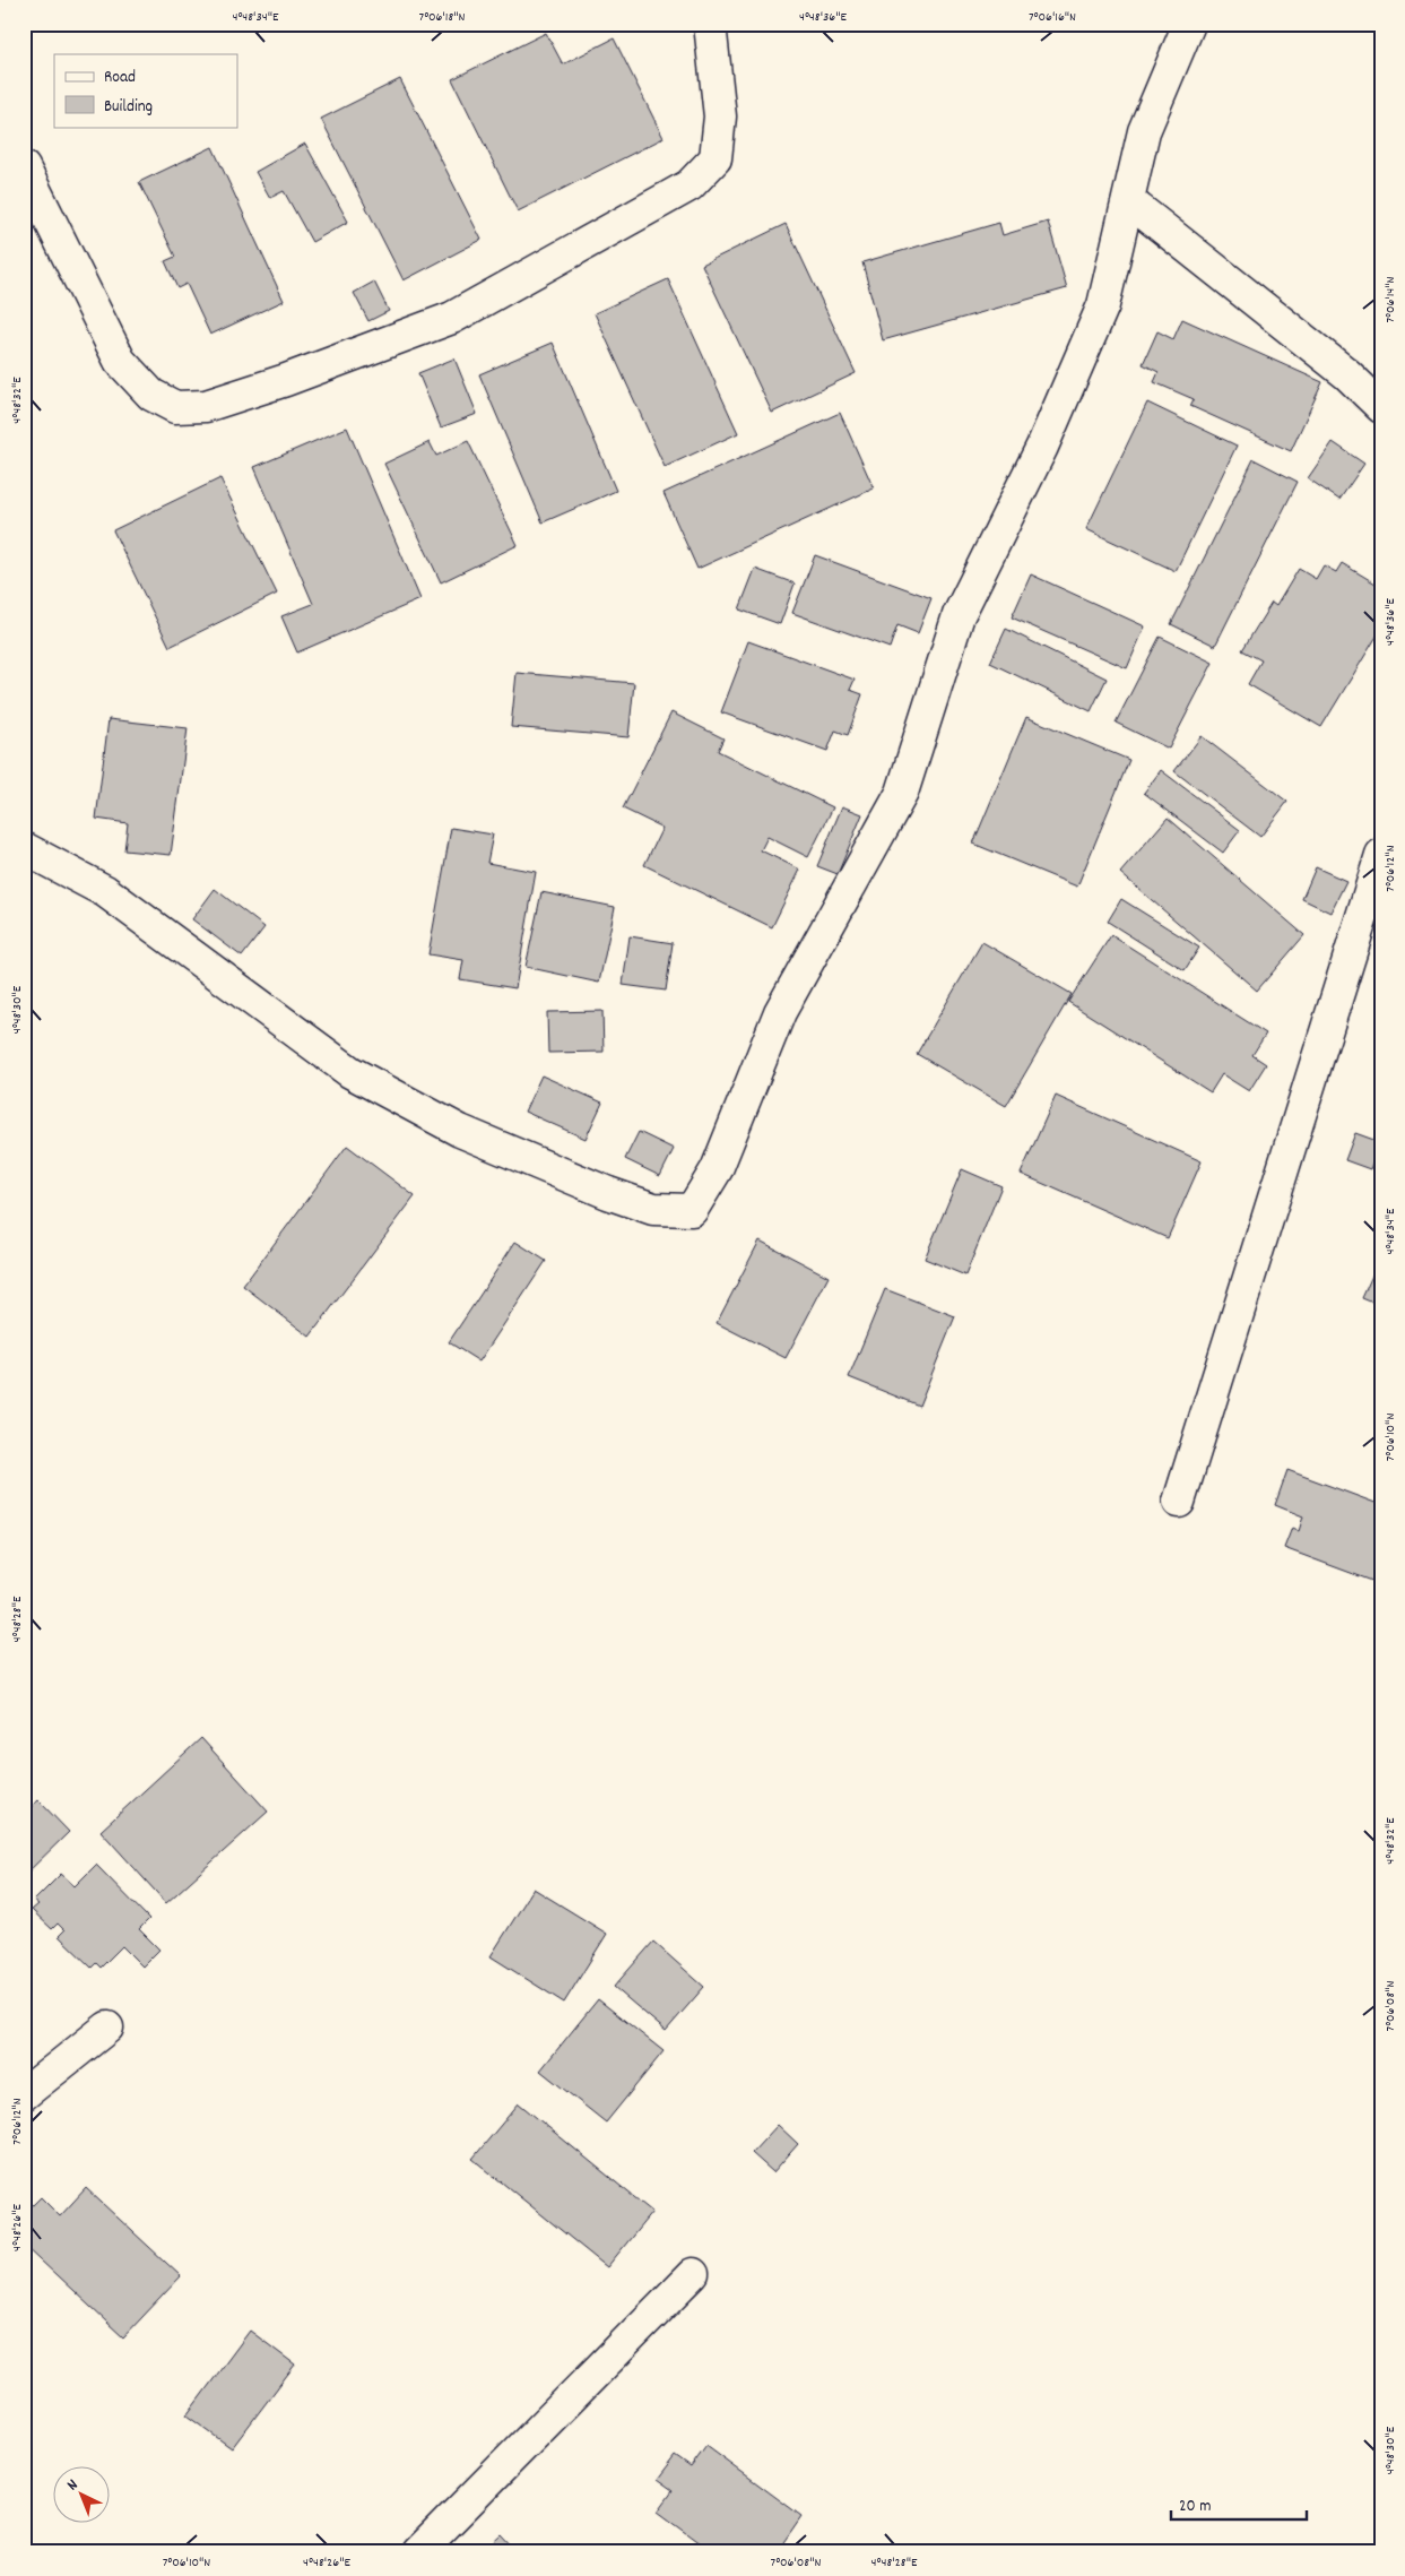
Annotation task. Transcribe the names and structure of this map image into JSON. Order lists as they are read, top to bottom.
{
  "legend": ["Road", "Building"],
  "scale_bar": "20 m",
  "north": "top left",
  "coordinates": [
    "4°48'34\"E",
    "7°06'18\"N",
    "4°48'36\"E",
    "7°06'16\"N",
    "7°06'14\"N",
    "4°48'32\"E",
    "7°06'12\"N",
    "4°48'30\"E",
    "7°06'10\"N",
    "4°48'28\"E",
    "7°06'08\"N",
    "4°48'26\"E"
  ]
}
